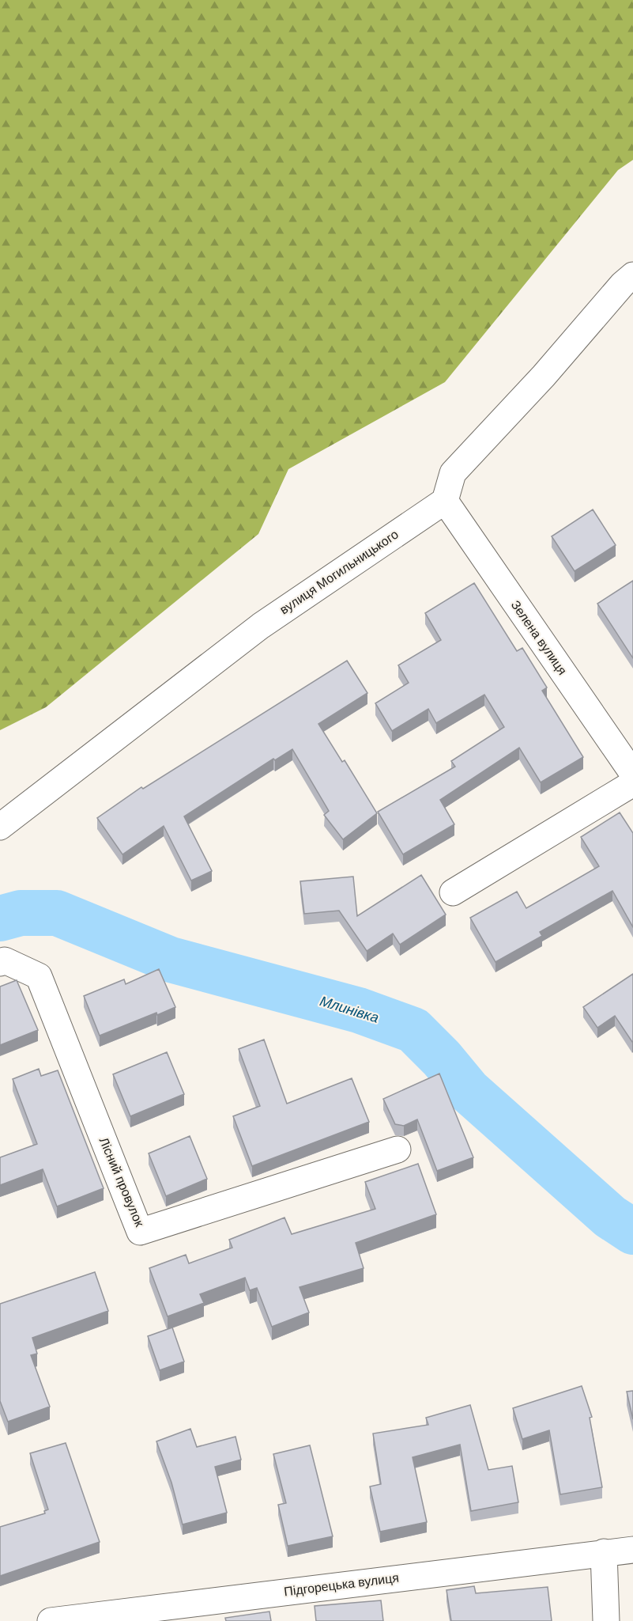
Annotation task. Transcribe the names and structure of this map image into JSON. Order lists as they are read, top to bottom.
{
  "streets": {
    "street": [
      "вулиця Могильницького",
      "Зелена вулиця",
      "Лісний провулок",
      "Підгорецька вулиця"
    ]
  },
  "crossings": [
    ["вулиця Могильницького", "Зелена вулиця"]
  ],
  "water": ["Млинівка"]
}
